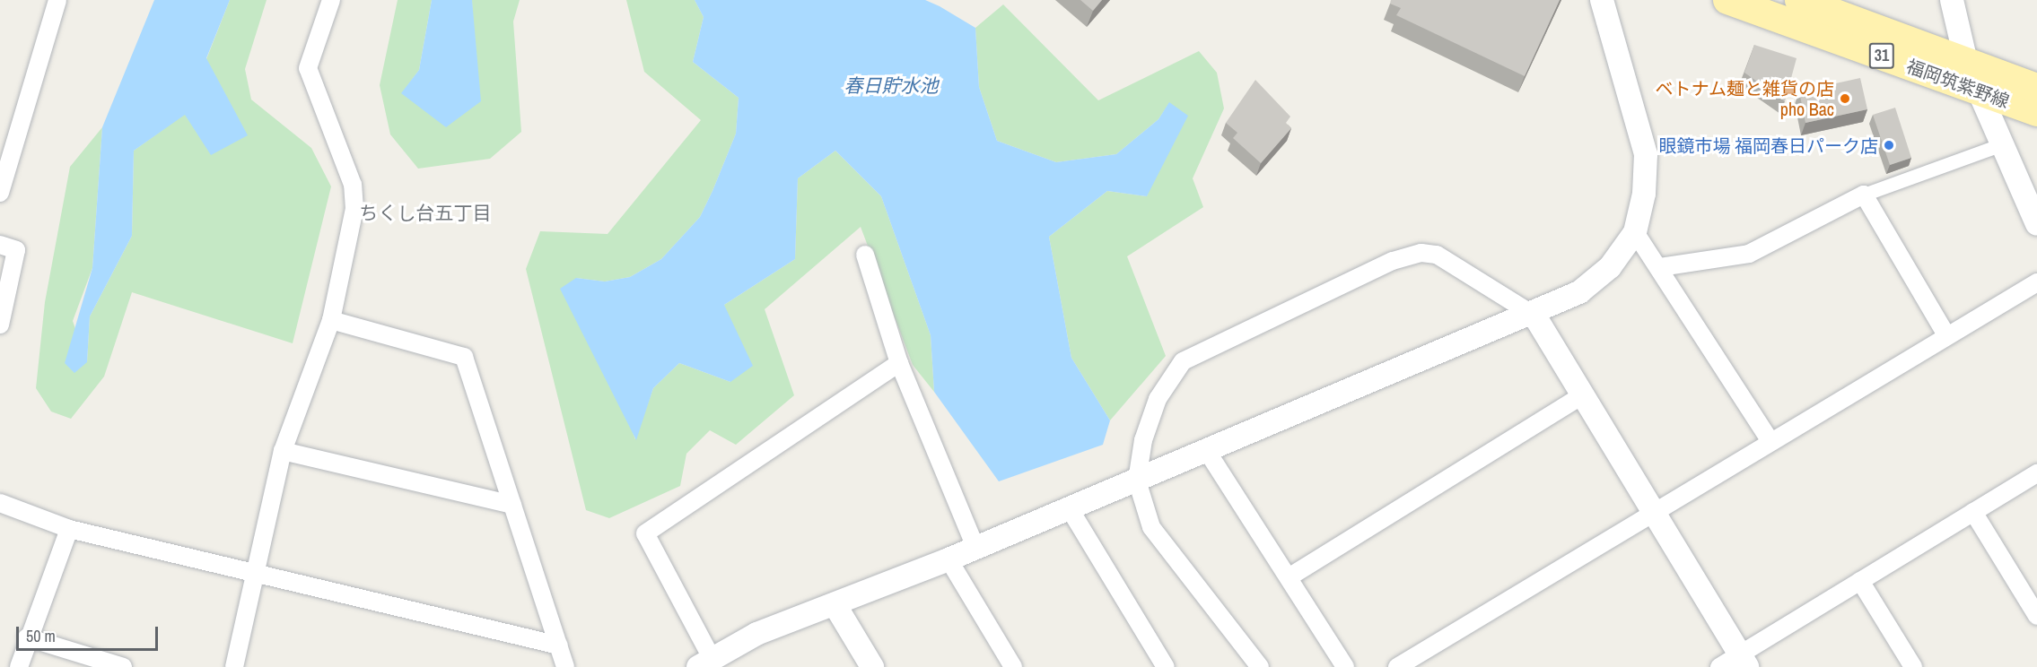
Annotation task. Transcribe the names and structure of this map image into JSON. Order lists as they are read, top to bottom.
{
  "streets": {
    "main road": ["31", "福岡筑紫野線"]
  },
  "districts": ["ちくし台五丁目"],
  "water": ["春日貯水池"],
  "places": ["ベトナム麺と雑貨の店 pho Bac", "眼鏡市場 福岡春日パーク店"],
  "scale_bar": "50 m"
}
